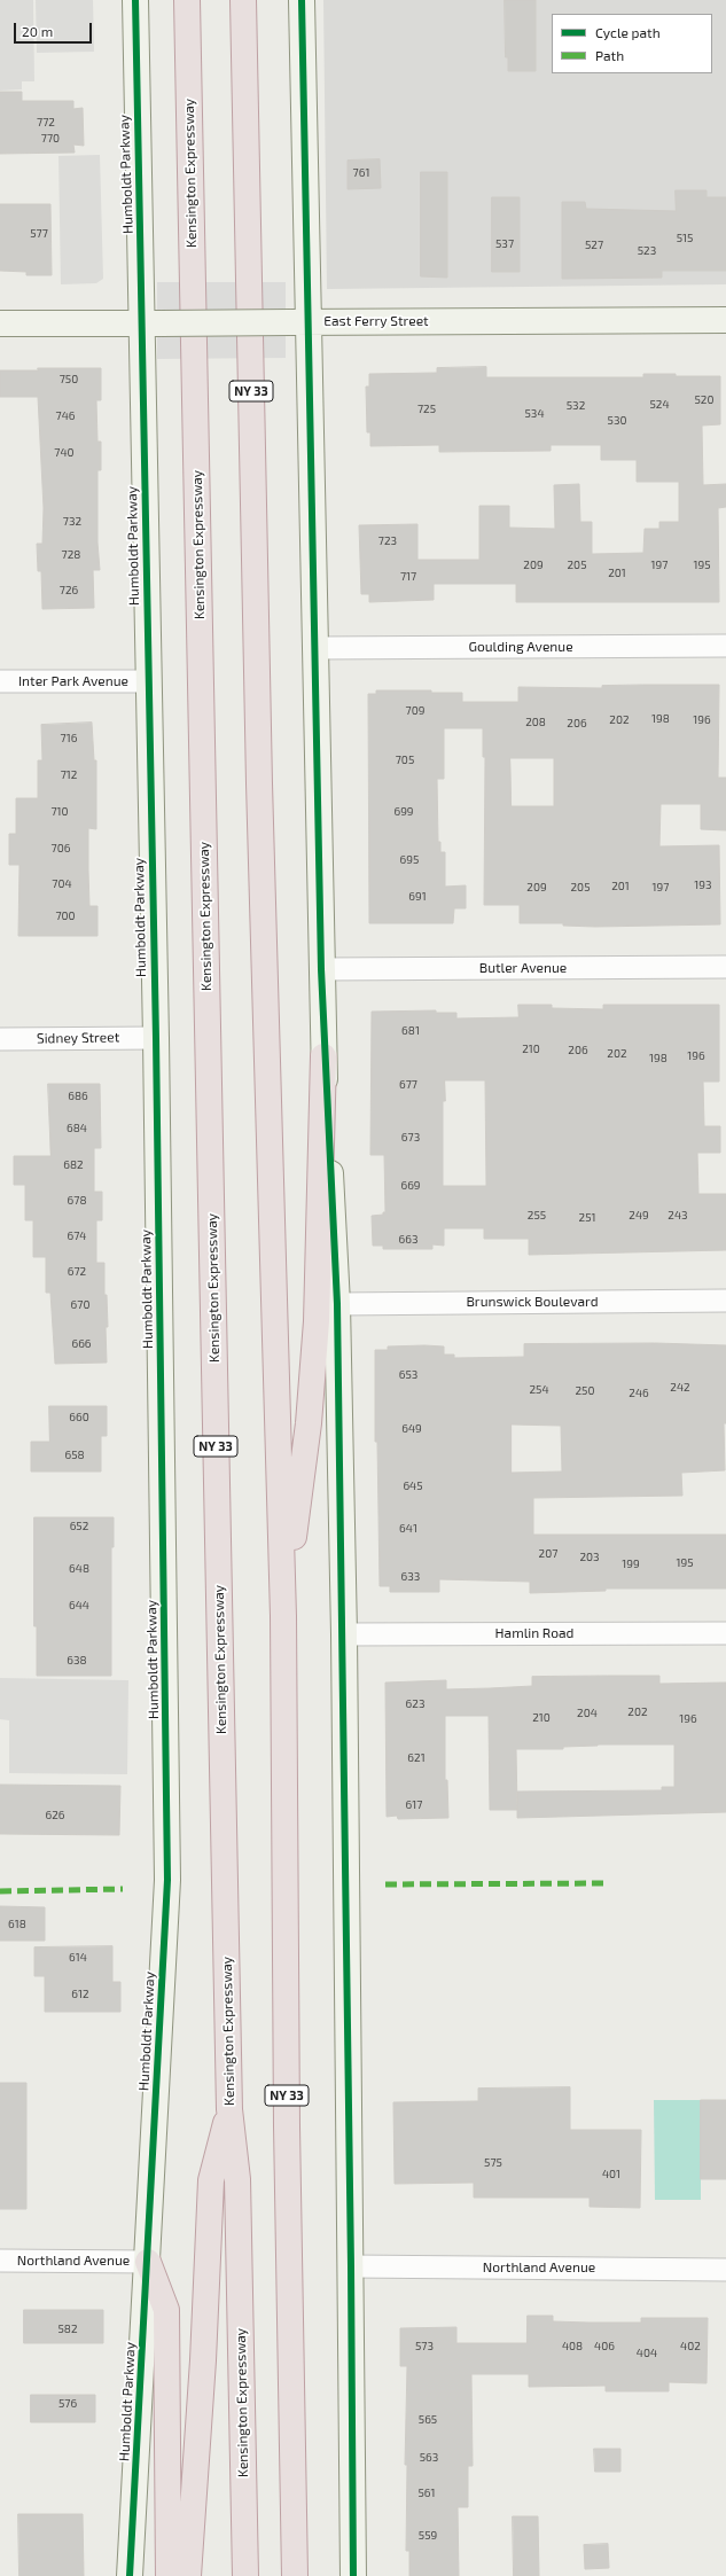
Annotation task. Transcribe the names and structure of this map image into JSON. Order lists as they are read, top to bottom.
{
  "streets": {
    "highway": ["Kensington Expressway", "NY 33"],
    "street": [
      "Humboldt Parkway",
      "East Ferry Street",
      "Goulding Avenue",
      "Inter Park Avenue",
      "Butler Avenue",
      "Sidney Street",
      "Brunswick Boulevard",
      "Hamlin Road",
      "Northland Avenue"
    ]
  },
  "crossings": [
    ["Humboldt Parkway", "East Ferry Street"],
    ["Humboldt Parkway", "Inter Park Avenue"],
    ["Humboldt Parkway", "Sidney Street"],
    ["Humboldt Parkway", "Northland Avenue"]
  ],
  "house_numbers": [
    "772",
    "770",
    "761",
    "577",
    "515",
    "537",
    "527",
    "523",
    "750",
    "520",
    "524",
    "532",
    "725",
    "534",
    "746",
    "530",
    "740",
    "732",
    "723",
    "728",
    "209",
    "205",
    "197",
    "195",
    "201",
    "717",
    "726",
    "709",
    "198",
    "202",
    "196",
    "208",
    "206",
    "716",
    "705",
    "712",
    "710",
    "699",
    "706",
    "695",
    "704",
    "193",
    "201",
    "209",
    "205",
    "197",
    "691",
    "700",
    "681",
    "210",
    "206",
    "202",
    "196",
    "198",
    "677",
    "686",
    "684",
    "673",
    "682",
    "669",
    "678",
    "255",
    "249",
    "243",
    "251",
    "674",
    "663",
    "672",
    "670",
    "666",
    "653",
    "242",
    "254",
    "250",
    "246",
    "660",
    "649",
    "658",
    "645",
    "652",
    "641",
    "207",
    "203",
    "195",
    "199",
    "648",
    "633",
    "644",
    "638",
    "623",
    "202",
    "204",
    "210",
    "196",
    "621",
    "617",
    "626",
    "618",
    "614",
    "612",
    "575",
    "401",
    "582",
    "573",
    "408",
    "406",
    "402",
    "404",
    "576",
    "565",
    "563",
    "561",
    "559"
  ],
  "legend": ["Cycle path", "Path"],
  "scale_bar": "20 m"
}
